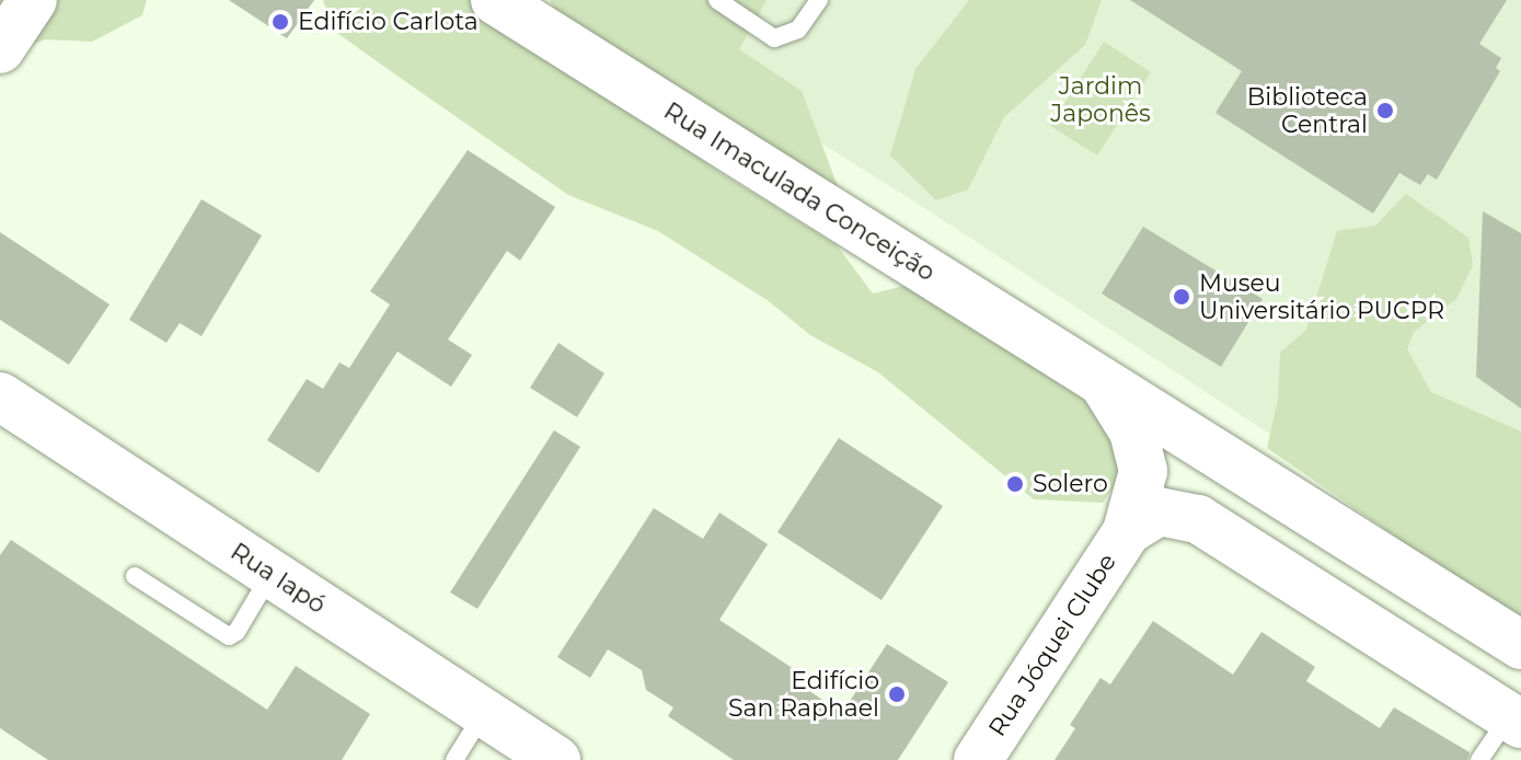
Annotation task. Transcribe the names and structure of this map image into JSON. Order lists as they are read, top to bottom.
{
  "streets": {
    "main road": ["Rua Imaculada Conceição", "Rua Iapó", "Rua Jóquei Clube"]
  },
  "crossings": [
    ["Rua Imaculada Conceição", "Rua Jóquei Clube"]
  ],
  "parks": ["Jardim Japonês"],
  "places": [
    "Edifício Carlota",
    "Biblioteca Central",
    "Museu Universitário PUCPR",
    "Solero",
    "Edifício San Raphael"
  ]
}
